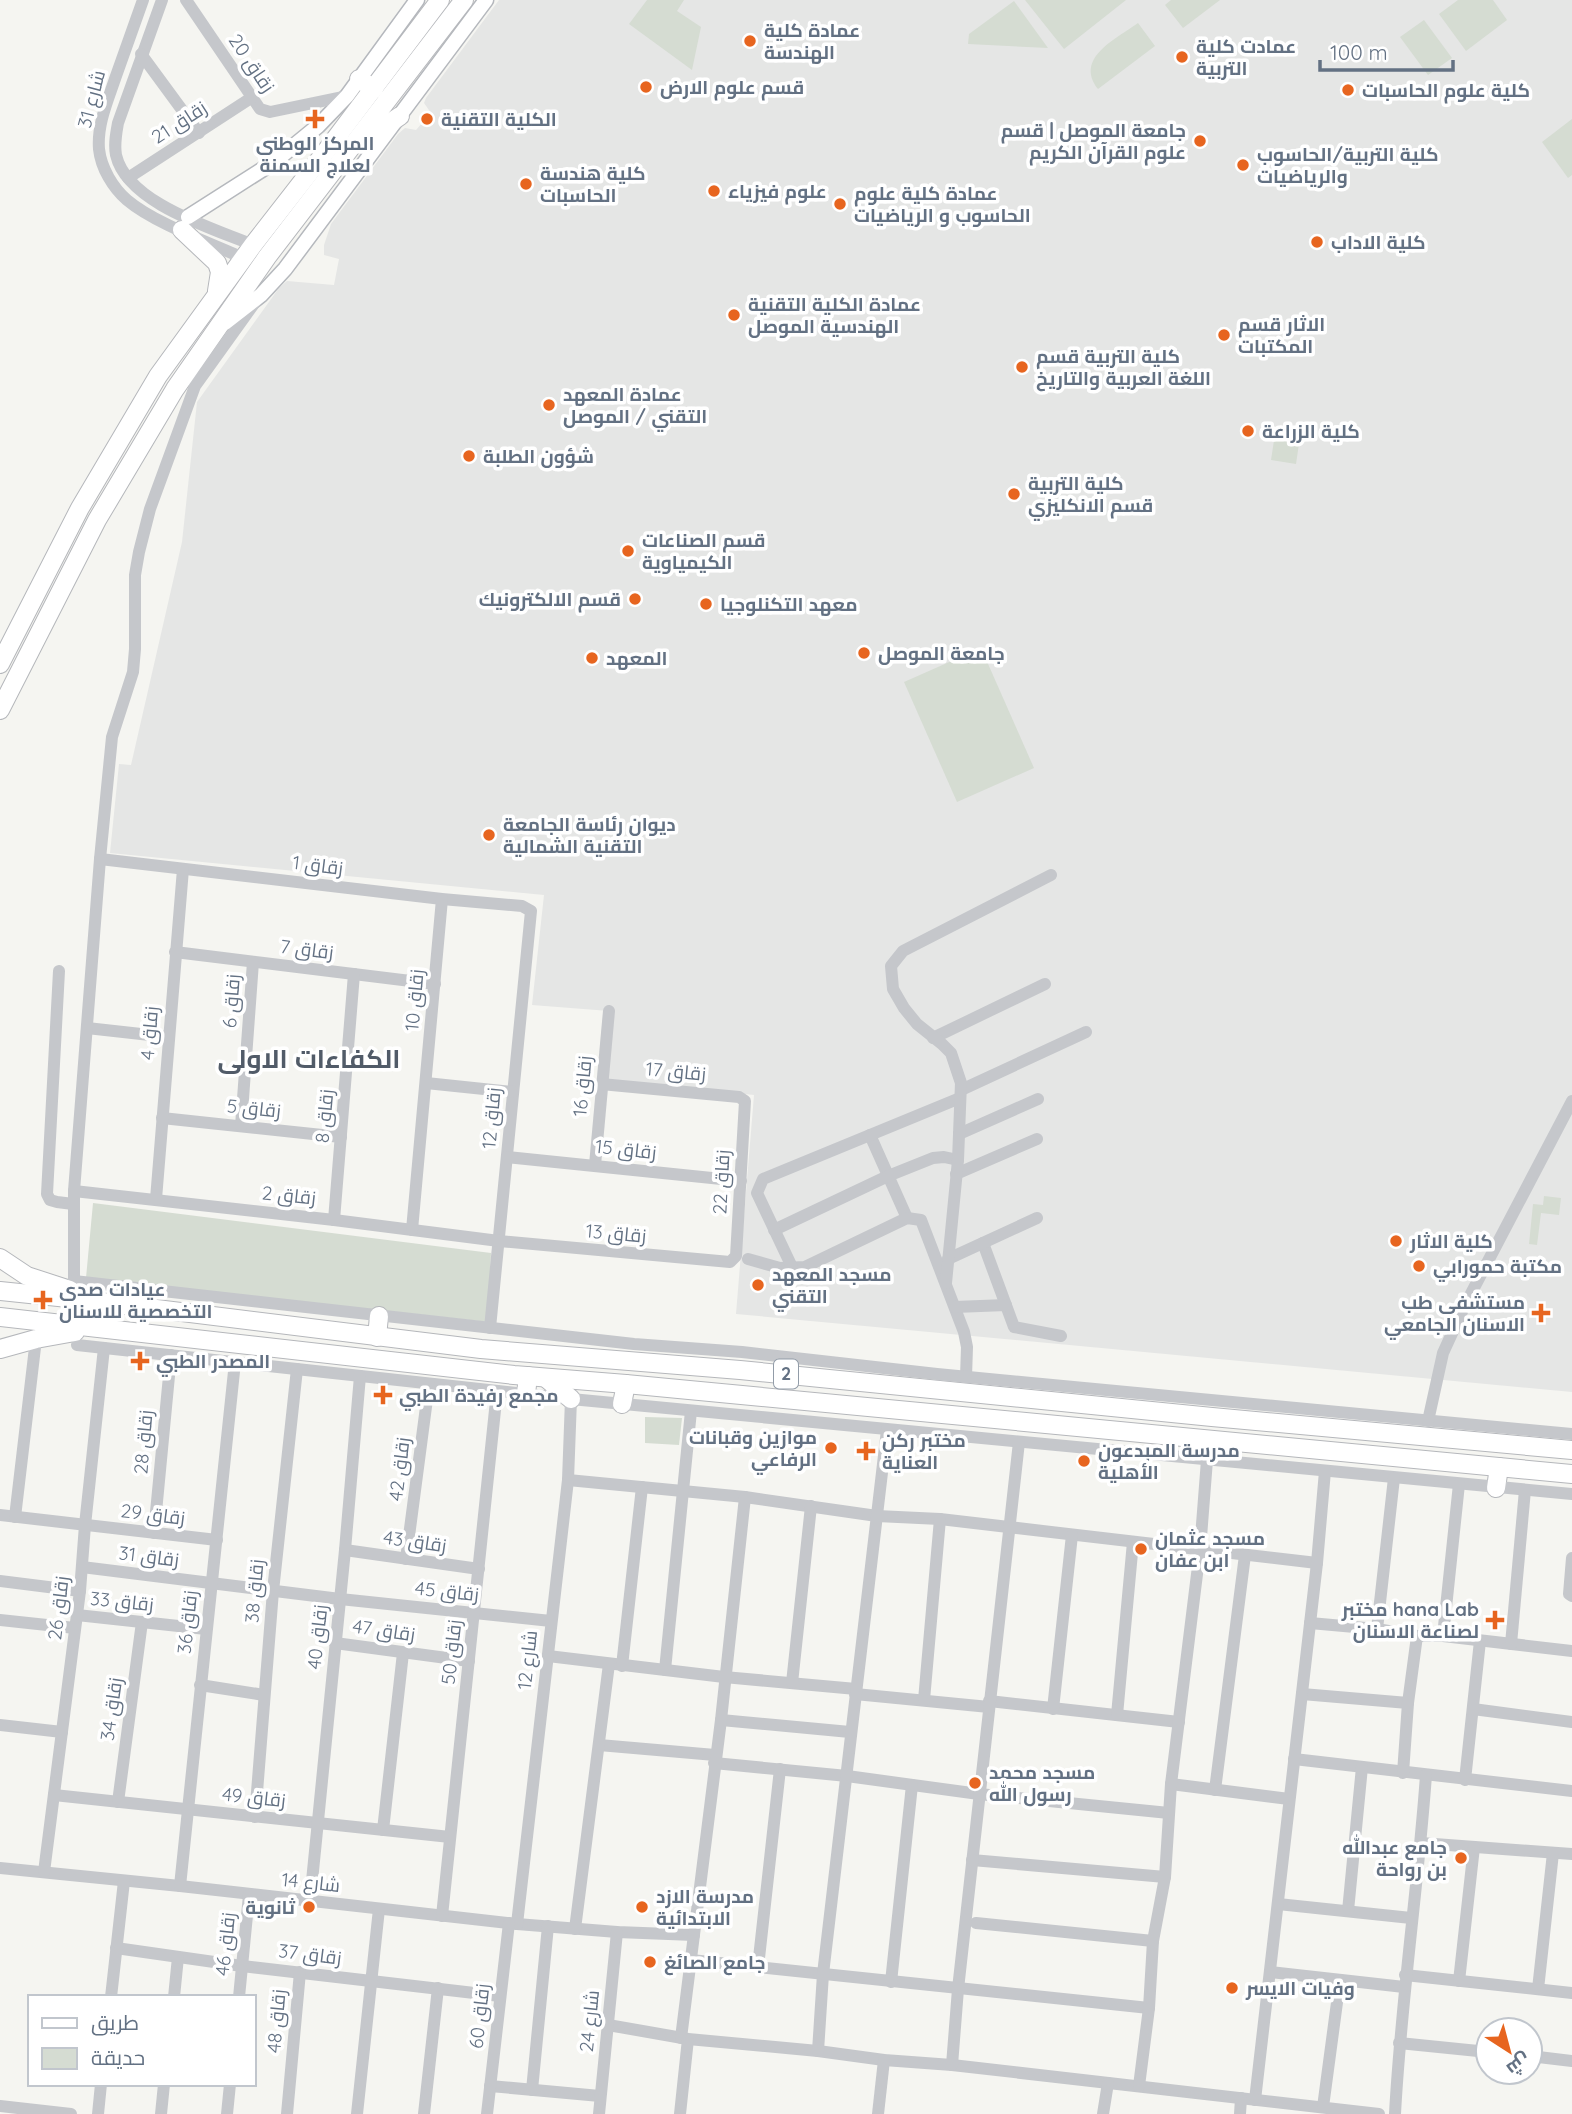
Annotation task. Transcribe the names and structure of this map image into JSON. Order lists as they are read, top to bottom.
{
  "streets": {
    "highway": ["2"],
    "street": [
      "زقاق 20",
      "شارع 31",
      "زقاق 21",
      "زقاق 1",
      "زقاق 7",
      "زقاق 10",
      "زقاق 6",
      "زقاق 4",
      "زقاق 17",
      "زقاق 16",
      "زقاق 5",
      "زقاق 8",
      "زقاق 12",
      "زقاق 15",
      "زقاق 22",
      "زقاق 2",
      "زقاق 13",
      "زقاق 28",
      "زقاق 42",
      "زقاق 29",
      "زقاق 43",
      "زقاق 31",
      "زقاق 38",
      "زقاق 45",
      "زقاق 33",
      "زقاق 26",
      "زقاق 36",
      "زقاق 47",
      "زقاق 40",
      "زقاق 50",
      "شارع 12",
      "زقاق 34",
      "زقاق 49",
      "شارع 14",
      "زقاق 46",
      "زقاق 37",
      "زقاق 60",
      "زقاق 48",
      "شارع 24"
    ]
  },
  "crossings": [
    ["زقاق 20", "زقاق 21"],
    ["شارع 31", "زقاق 21"],
    ["زقاق 1", "زقاق 10"],
    ["زقاق 1", "زقاق 4"],
    ["زقاق 1", "زقاق 12"],
    ["زقاق 7", "زقاق 10"],
    ["زقاق 7", "زقاق 6"],
    ["زقاق 7", "زقاق 4"],
    ["زقاق 7", "زقاق 8"],
    ["زقاق 10", "زقاق 2"],
    ["زقاق 6", "زقاق 5"],
    ["زقاق 4", "زقاق 5"],
    ["زقاق 4", "زقاق 2"],
    ["زقاق 17", "زقاق 16"],
    ["زقاق 17", "زقاق 22"],
    ["زقاق 16", "زقاق 15"],
    ["زقاق 5", "زقاق 8"],
    ["زقاق 8", "زقاق 2"],
    ["زقاق 12", "زقاق 15"],
    ["زقاق 12", "زقاق 2"],
    ["زقاق 12", "زقاق 13"],
    ["زقاق 15", "زقاق 22"],
    ["زقاق 22", "زقاق 13"],
    ["زقاق 2", "زقاق 13"],
    ["زقاق 28", "زقاق 29"],
    ["زقاق 42", "زقاق 43"],
    ["زقاق 29", "زقاق 26"],
    ["زقاق 29", "زقاق 36"],
    ["زقاق 43", "زقاق 40"],
    ["زقاق 43", "زقاق 50"],
    ["زقاق 31", "زقاق 26"],
    ["زقاق 31", "زقاق 36"],
    ["زقاق 38", "زقاق 49"],
    ["زقاق 45", "زقاق 40"],
    ["زقاق 45", "زقاق 50"],
    ["زقاق 45", "شارع 12"],
    ["زقاق 33", "زقاق 26"],
    ["زقاق 33", "زقاق 36"],
    ["زقاق 33", "زقاق 34"],
    ["زقاق 26", "زقاق 49"],
    ["زقاق 26", "شارع 14"],
    ["زقاق 36", "زقاق 49"],
    ["زقاق 36", "شارع 14"],
    ["زقاق 47", "زقاق 40"],
    ["زقاق 47", "زقاق 50"],
    ["زقاق 40", "زقاق 49"],
    ["زقاق 40", "شارع 14"],
    ["زقاق 50", "زقاق 49"],
    ["زقاق 50", "شارع 14"],
    ["شارع 12", "شارع 14"],
    ["شارع 12", "زقاق 60"],
    ["زقاق 34", "زقاق 49"],
    ["شارع 14", "زقاق 46"],
    ["شارع 14", "زقاق 60"],
    ["شارع 14", "شارع 24"],
    ["زقاق 46", "زقاق 37"],
    ["زقاق 37", "زقاق 60"],
    ["زقاق 37", "زقاق 48"]
  ],
  "districts": ["الكفاءات الاولى"],
  "places": {
    "other": [
      "عمادة كلية الهندسة",
      "عمادت كلية التربية",
      "قسم علوم الارض",
      "كلية علوم الحاسبات",
      "الكلية التقنية",
      "جامعة الموصل | قسم علوم القرآن الكريم",
      "كلية التربية/الحاسوب والرياضيات",
      "كلية هندسة الحاسبات",
      "علوم فيزياء",
      "عمادة كلية علوم الحاسوب و الرياضيات",
      "كلية الاداب",
      "عمادة الكلية التقنية الهندسية الموصل",
      "الاثار قسم المكتبات",
      "كلية التربية قسم اللغة العربية والتاريخ",
      "عمادة المعهد التقني / الموصل",
      "كلية الزراعة",
      "شؤون الطلبة",
      "كلية التربية قسم الانكليزي",
      "قسم الصناعات الكيمياوية",
      "قسم الالكترونيك",
      "معهد التكنلوجيا",
      "جامعة الموصل",
      "المعهد",
      "ديوان رئاسة الجامعة التقنية الشمالية",
      "كلية الاثار",
      "مكتبة حمورابي",
      "مسجد المعهد التقني",
      "موازين وقبانات الرفاعي",
      "مدرسة المبدعون الأهلية",
      "مسجد عثمان ابن عفان",
      "مسجد محمد رسول الله",
      "جامع عبدالله بن رواحة",
      "ثانوية",
      "مدرسة الازد الابتدائية",
      "جامع الصائغ",
      "وفيات الايسر"
    ],
    "health": [
      "المركز الوطني لعلاج السمنة",
      "عيادات صدى التخصصية للاسنان",
      "مستشفى طب الاسنان الجامعي",
      "المصدر الطبي",
      "مجمع رفيدة الطبي",
      "مختبر ركن العناية",
      "مختبر hana Lab لصناعة الاسنان"
    ]
  },
  "legend": ["طريق", "حديقة"],
  "scale_bar": "100 m",
  "north": "bottom right"
}
